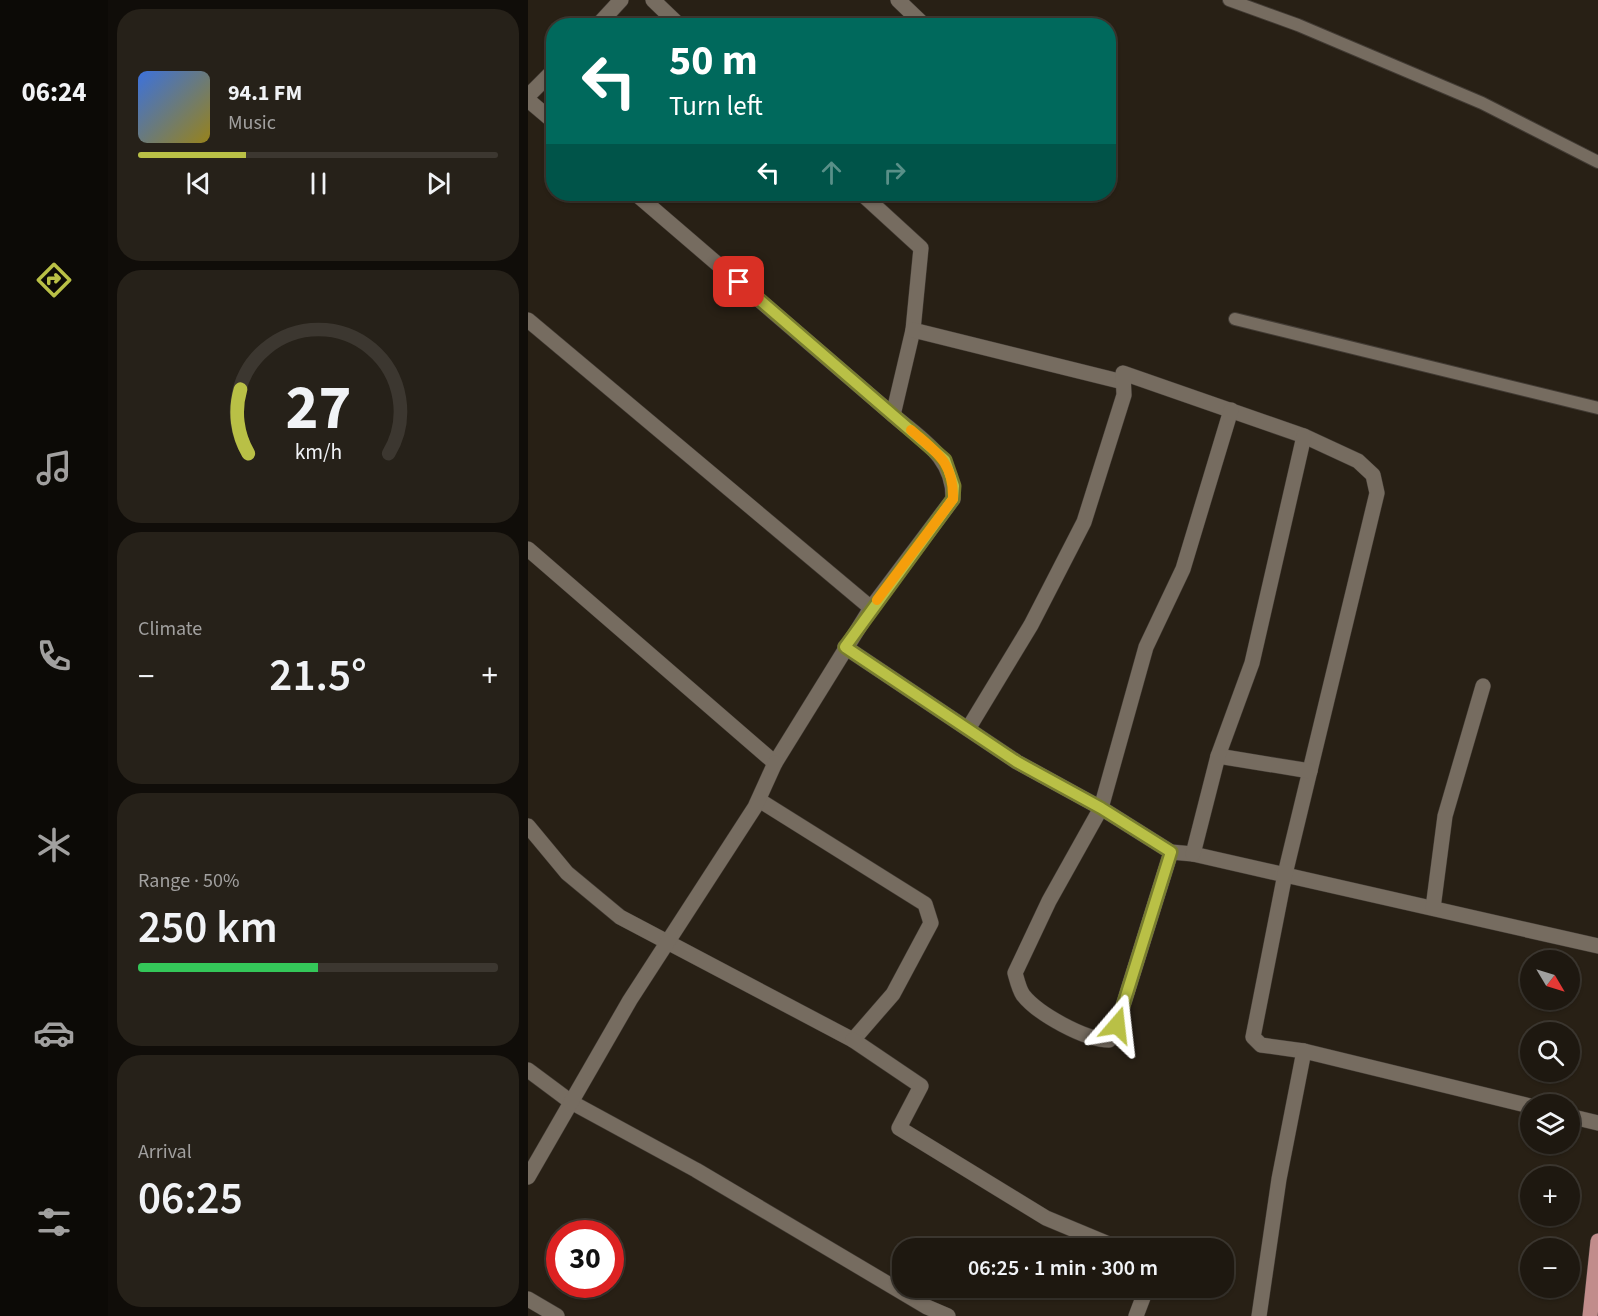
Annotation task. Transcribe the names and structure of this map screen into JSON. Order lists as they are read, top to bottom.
{
  "north": "bottom right",
  "page": {
    "tabs": "06:24",
    "turn": ["50 m", "Turn left"],
    "song": ["94.1 FM", "Music"],
    "tile": [
      "Climate",
      ["Range · 50%", "250 km"],
      ["Arrival", "06:25"]
    ],
    "heat": ["−", "21.5°", "+"],
    "map_buttons": ["+", "−"],
    "limit": "30",
    "trip": "06:25 · 1 min · 300 m",
    "gauge": ["27", "km/h"]
  }
}
